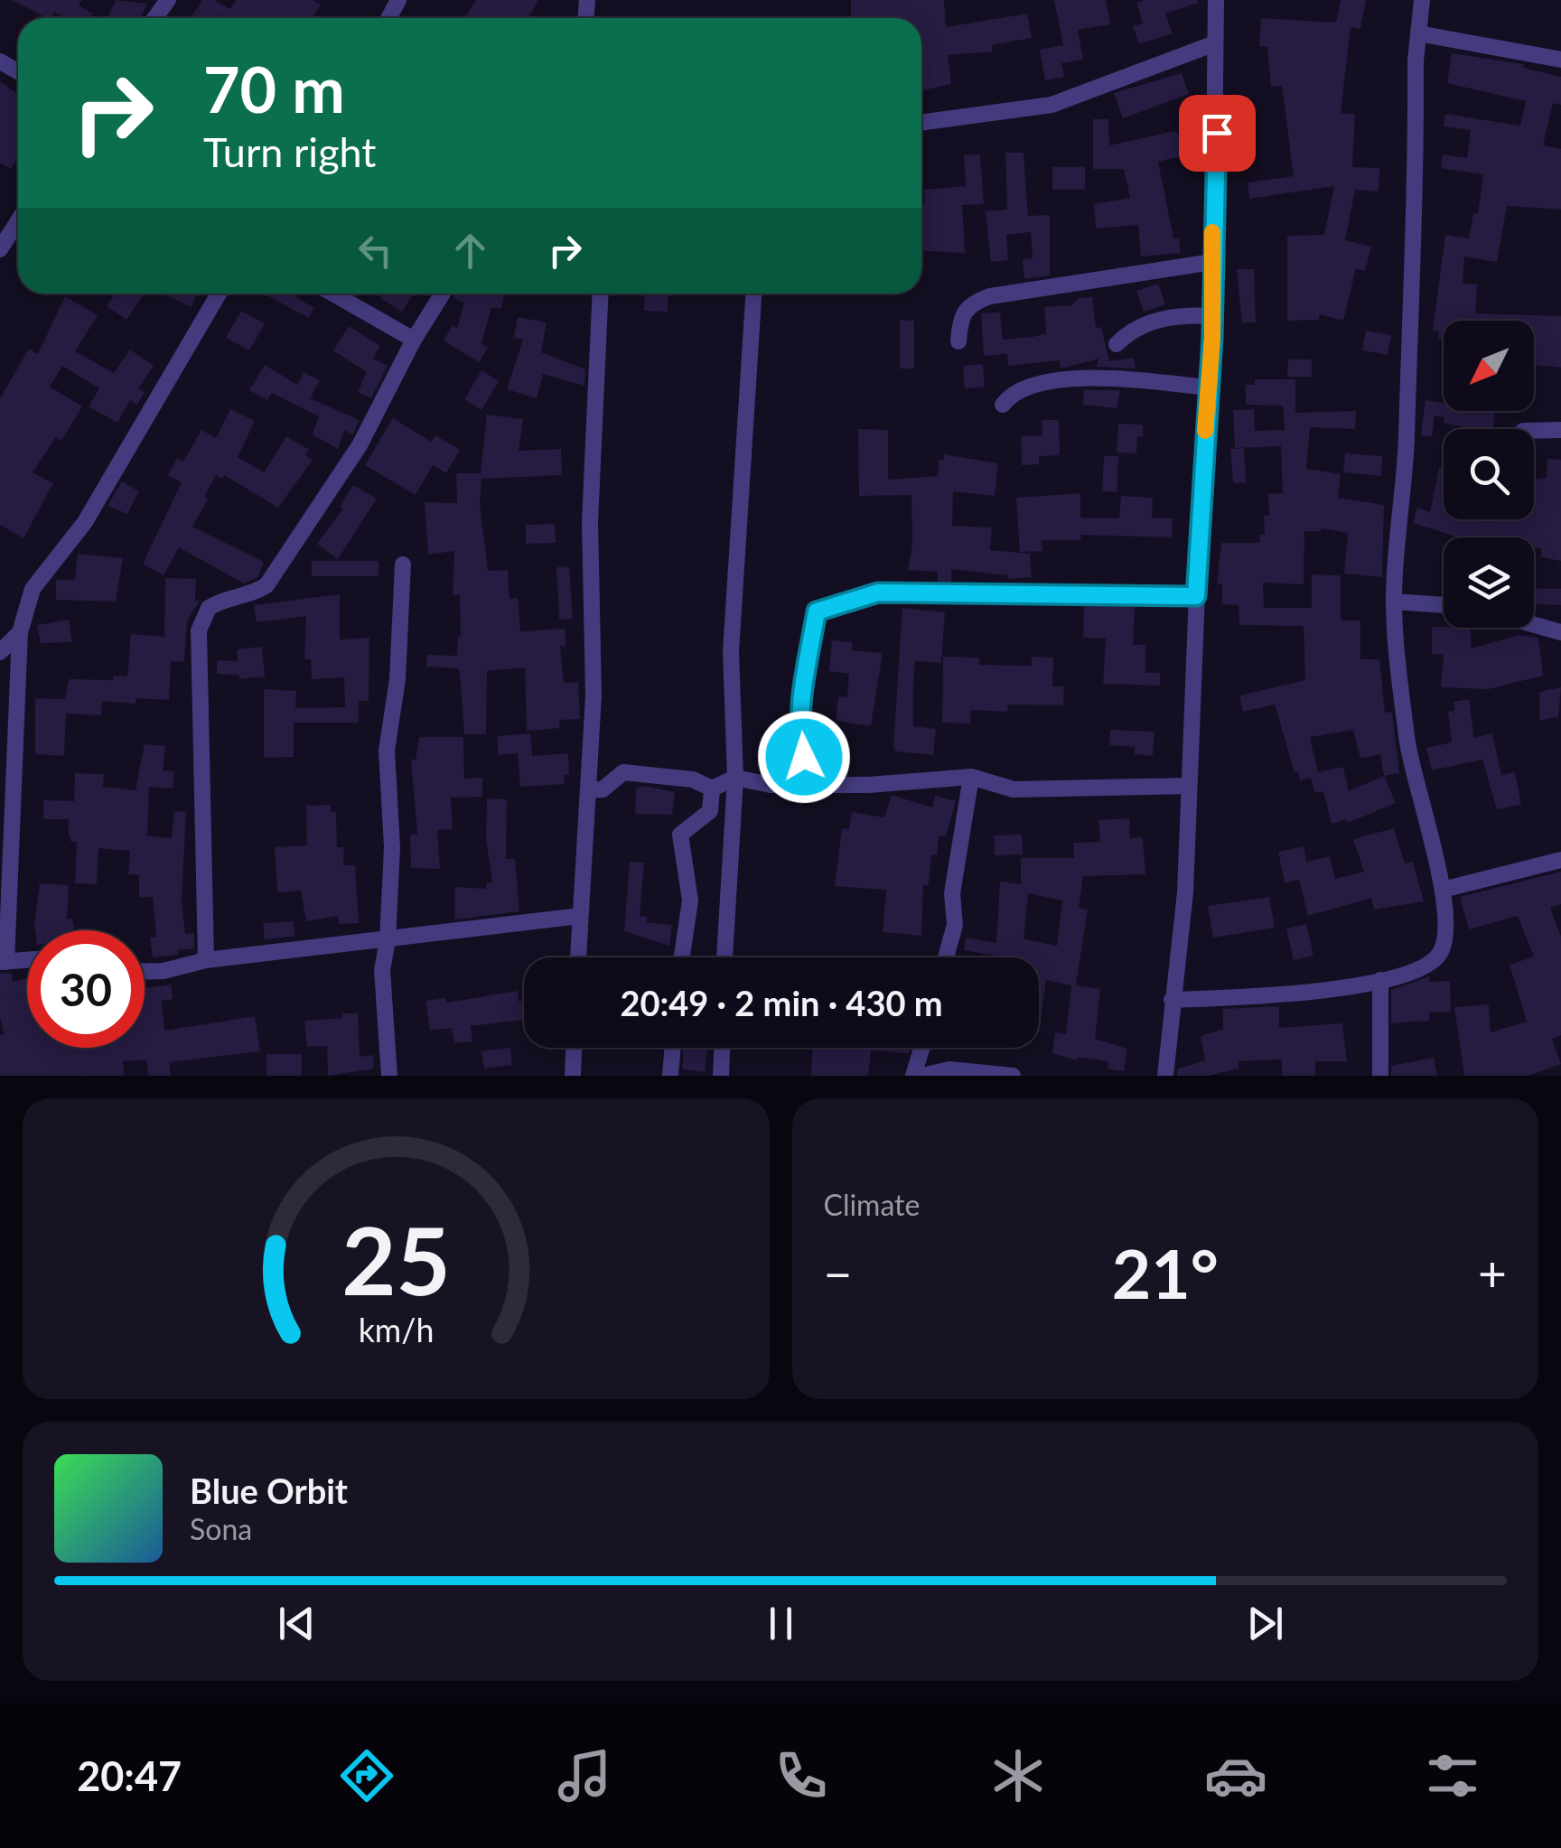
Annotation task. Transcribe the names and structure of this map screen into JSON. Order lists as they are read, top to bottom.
{
  "north": "bottom left",
  "page": {
    "turn": ["70 m", "Turn right"],
    "limit": "30",
    "trip": "20:49 · 2 min · 430 m",
    "tile": "Climate",
    "heat": ["−", "21°", "+"],
    "song": ["Blue Orbit", "Sona"],
    "tabs": "20:47",
    "gauge": ["25", "km/h"]
  }
}
